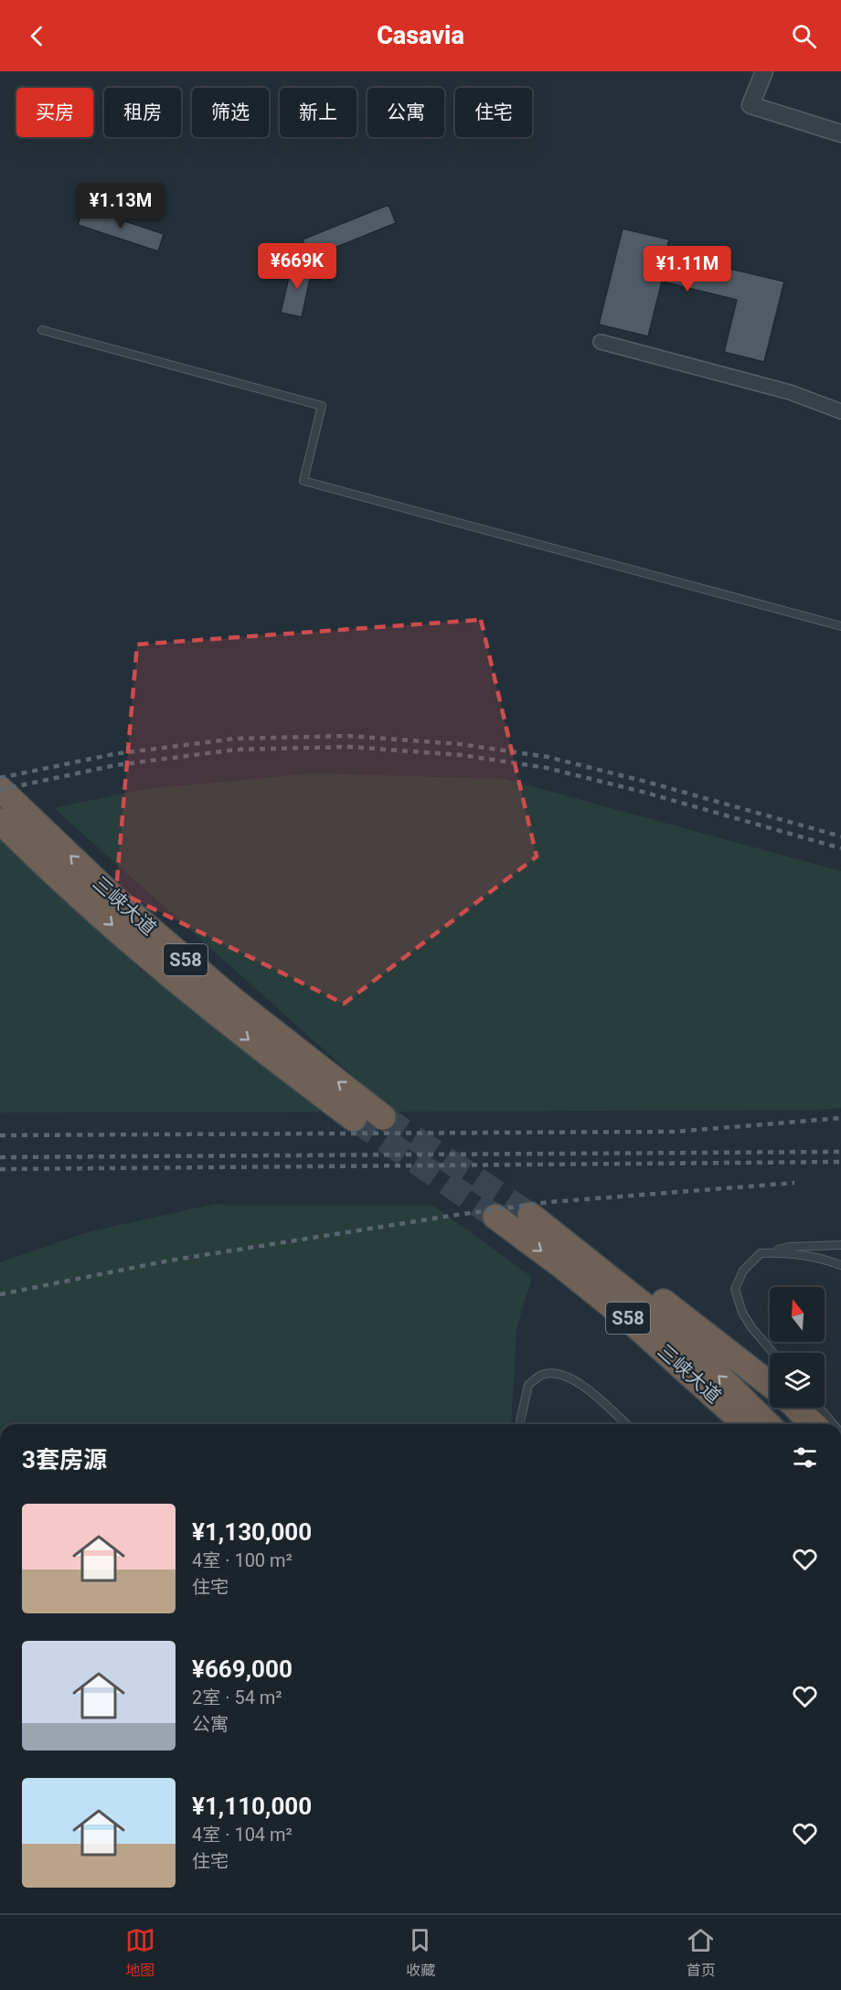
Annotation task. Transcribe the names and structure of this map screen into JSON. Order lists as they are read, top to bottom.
{
  "streets": {
    "highway": ["三峡大道", "S58"]
  },
  "north": "top",
  "page": {
    "header": "Casavia",
    "chip": [
      "买房",
      "租房",
      "筛选",
      "新上",
      "公寓",
      "住宅"
    ],
    "price": ["¥1.13M", "¥669K", "¥1.11M"],
    "heading": "3套房源",
    "list": [
      {
        "name": "¥1,130,000",
        "note": "4室 · 100 m² · 住宅"
      },
      {
        "name": "¥669,000",
        "note": "2室 · 54 m² · 公寓"
      },
      {
        "name": "¥1,110,000",
        "note": "4室 · 104 m² · 住宅"
      }
    ],
    "tabs": ["地图", "收藏", "首页"]
  }
}
